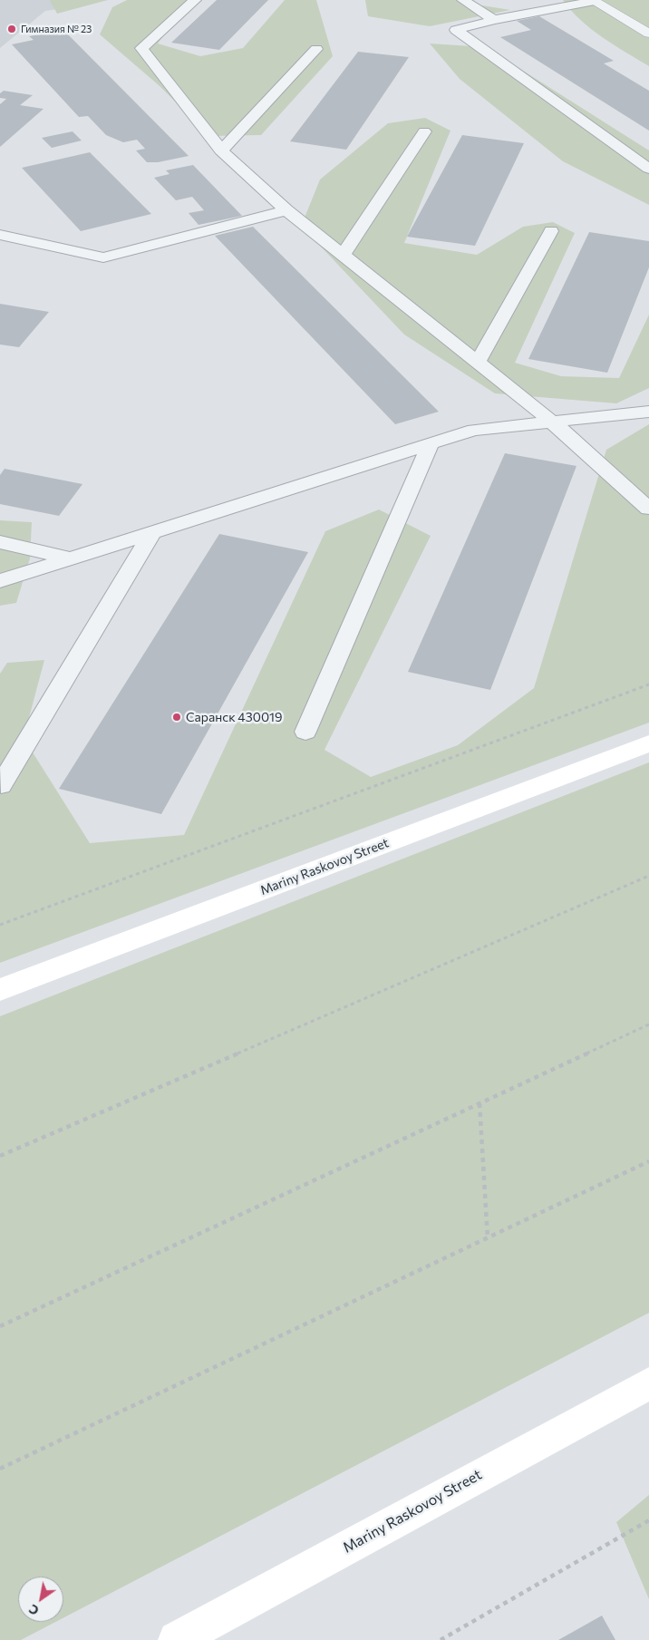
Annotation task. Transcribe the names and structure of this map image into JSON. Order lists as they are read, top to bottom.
{
  "streets": {
    "street": ["Mariny Raskovoy Street"]
  },
  "places": ["Гимназия № 23", "Саранск 430019"],
  "north": "bottom left"
}
